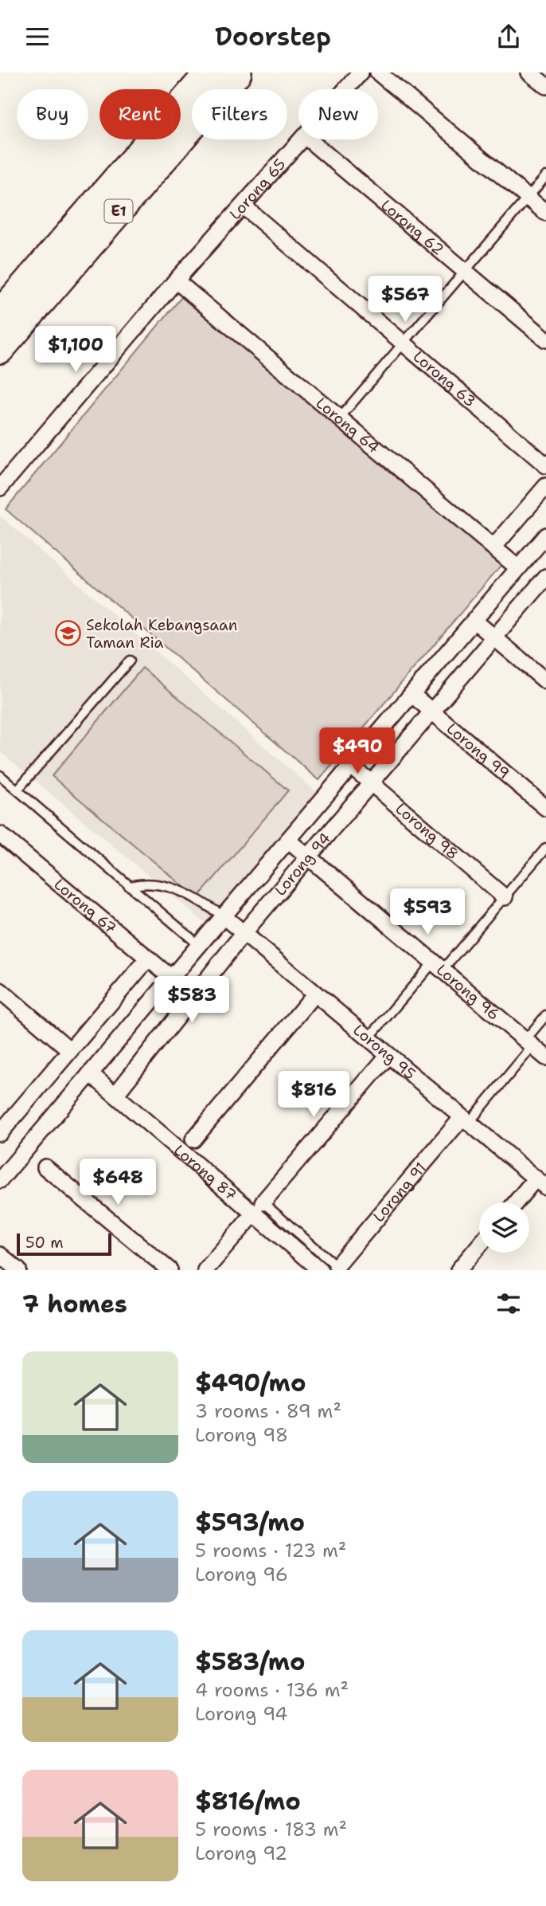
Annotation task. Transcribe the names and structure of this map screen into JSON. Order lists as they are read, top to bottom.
{
  "streets": {
    "highway": ["E1"],
    "street": [
      "Lorong 65",
      "Lorong 62",
      "Lorong 63",
      "Lorong 64",
      "Lorong 99",
      "Lorong 98",
      "Lorong 94",
      "Lorong 67",
      "Lorong 96",
      "Lorong 95",
      "Lorong 87",
      "Lorong 91"
    ]
  },
  "crossings": [
    ["Lorong 65", "Lorong 63"],
    ["Lorong 65", "Lorong 64"],
    ["Lorong 99", "Lorong 94"],
    ["Lorong 98", "Lorong 94"],
    ["Lorong 94", "Lorong 96"],
    ["Lorong 94", "Lorong 95"],
    ["Lorong 94", "Lorong 87"],
    ["Lorong 95", "Lorong 91"]
  ],
  "places": {
    "school or university": ["Sekolah Kebangsaan Taman Ria"]
  },
  "scale_bar": "50 m",
  "page": {
    "header": "Doorstep",
    "chip": [
      "Buy",
      "Rent",
      "Filters",
      "New"
    ],
    "price": [
      "$567",
      "$1,100",
      "$490",
      "$593",
      "$583",
      "$816",
      "$648"
    ],
    "scale": "50 m",
    "heading": "7 homes",
    "list": [
      {
        "name": "$490/mo",
        "note": "3 rooms · 89 m² · Lorong 98"
      },
      {
        "name": "$593/mo",
        "note": "5 rooms · 123 m² · Lorong 96"
      },
      {
        "name": "$583/mo",
        "note": "4 rooms · 136 m² · Lorong 94"
      },
      {
        "name": "$816/mo",
        "note": "5 rooms · 183 m² · Lorong 92"
      }
    ]
  }
}
